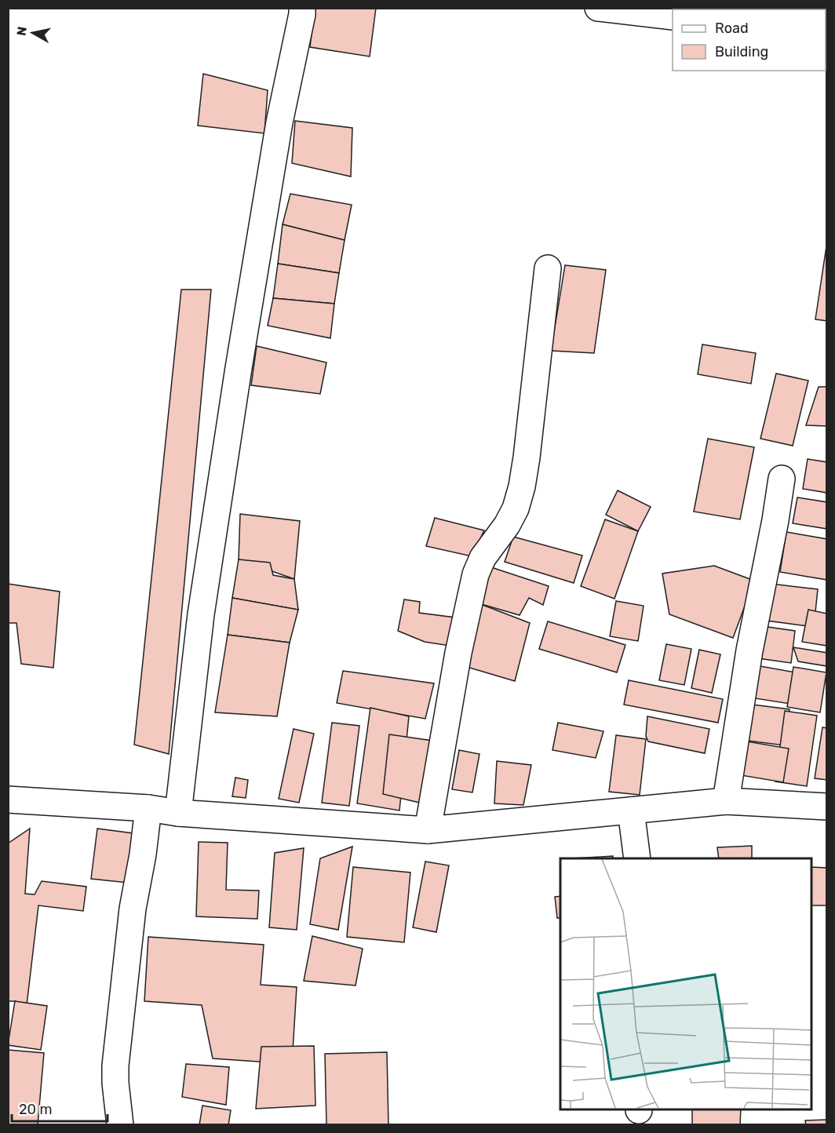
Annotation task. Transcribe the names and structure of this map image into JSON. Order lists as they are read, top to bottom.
{
  "legend": ["Road", "Building"],
  "scale_bar": "20 m",
  "north": "left"
}
